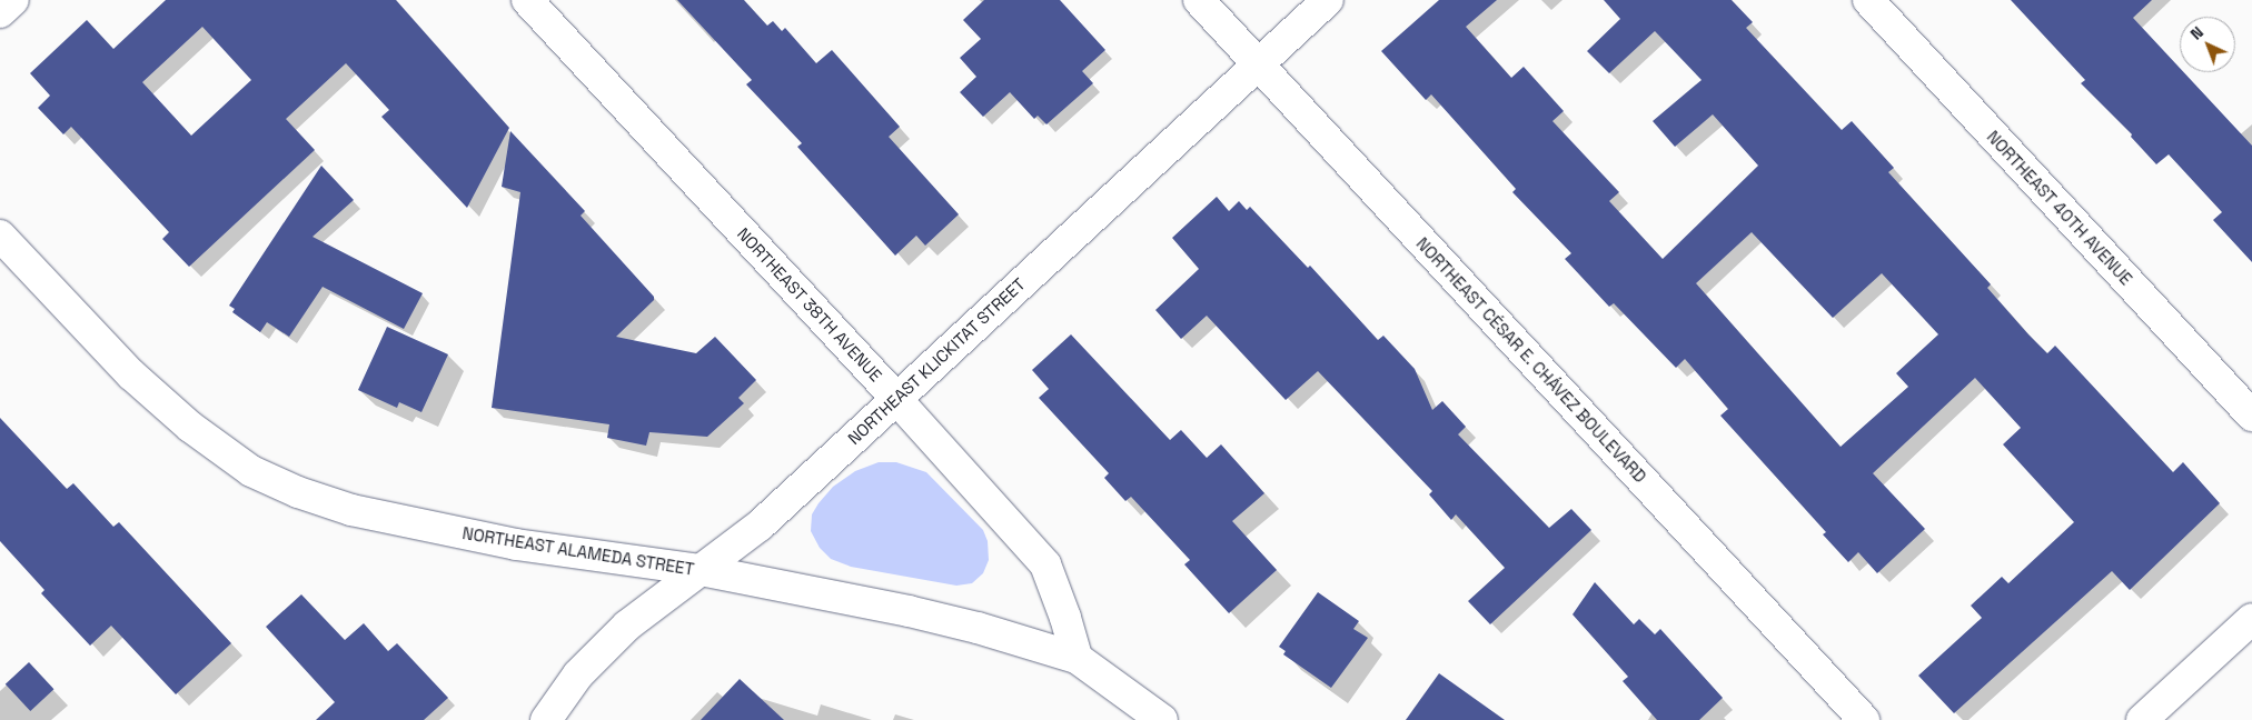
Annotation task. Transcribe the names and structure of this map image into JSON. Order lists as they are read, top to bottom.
{
  "streets": {
    "street": [
      "NORTHEAST 40TH AVENUE",
      "NORTHEAST 38TH AVENUE",
      "NORTHEAST CÉSAR E. CHÁVEZ BOULEVARD",
      "NORTHEAST KLICKITAT STREET",
      "NORTHEAST ALAMEDA STREET"
    ]
  },
  "crossings": [
    ["NORTHEAST 38TH AVENUE", "NORTHEAST KLICKITAT STREET"],
    ["NORTHEAST 38TH AVENUE", "NORTHEAST ALAMEDA STREET"],
    ["NORTHEAST CÉSAR E. CHÁVEZ BOULEVARD", "NORTHEAST KLICKITAT STREET"],
    ["NORTHEAST KLICKITAT STREET", "NORTHEAST ALAMEDA STREET"]
  ],
  "north": "top left"
}
